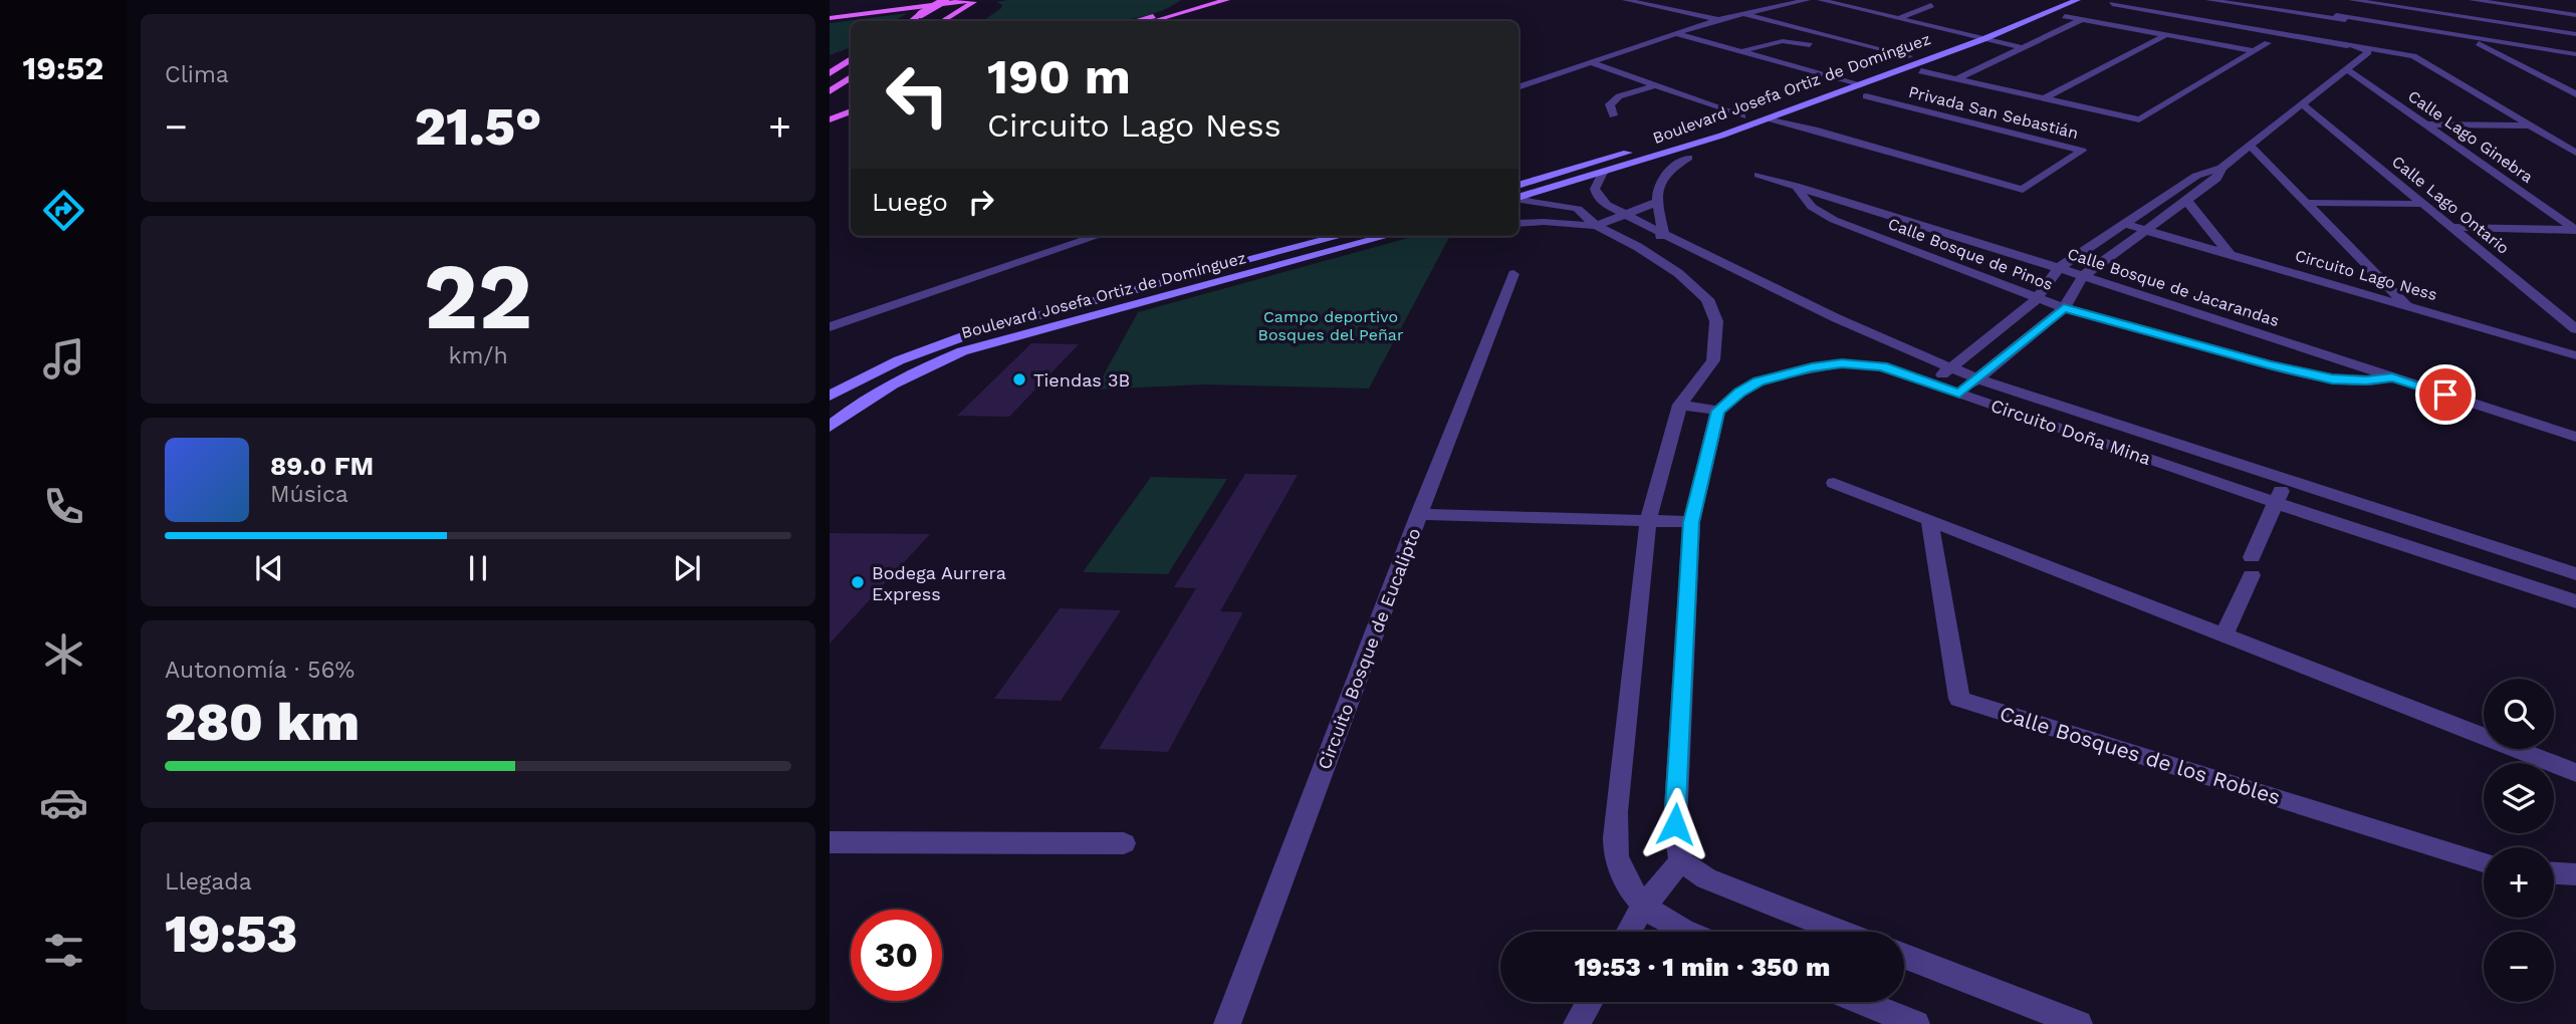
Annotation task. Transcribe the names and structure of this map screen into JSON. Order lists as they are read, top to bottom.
{
  "streets": {
    "street": [
      "Boulevard Josefa Ortiz de Domínguez",
      "Privada San Sebastián",
      "Calle Lago Ginebra",
      "Calle Lago Ontario",
      "Calle Bosque de Pinos",
      "Circuito Lago Ness",
      "Calle Bosque de Jacarandas",
      "Circuito Doña Mina",
      "Circuito Bosque de Eucalipto",
      "Calle Bosques de los Robles"
    ]
  },
  "crossings": [
    ["Boulevard Josefa Ortiz de Domínguez", "Privada San Sebastián"],
    ["Boulevard Josefa Ortiz de Domínguez", "Circuito Doña Mina"],
    ["Calle Bosque de Pinos", "Calle Bosque de Jacarandas"]
  ],
  "parks": ["Campo deportivo Bosques del Peñar"],
  "places": ["Tiendas 3B", "Bodega Aurrera Express"],
  "page": {
    "tabs": "19:52",
    "tile": [
      "Clima",
      ["22", "km/h"],
      ["Autonomía · 56%", "280 km"],
      ["Llegada", "19:53"]
    ],
    "turn": ["190 m", "Circuito Lago Ness"],
    "heat": ["−", "21.5°", "+"],
    "then": "Luego",
    "song": ["89.0 FM", "Música"],
    "map_buttons": ["+", "−"],
    "limit": "30",
    "trip": "19:53 · 1 min · 350 m"
  }
}
